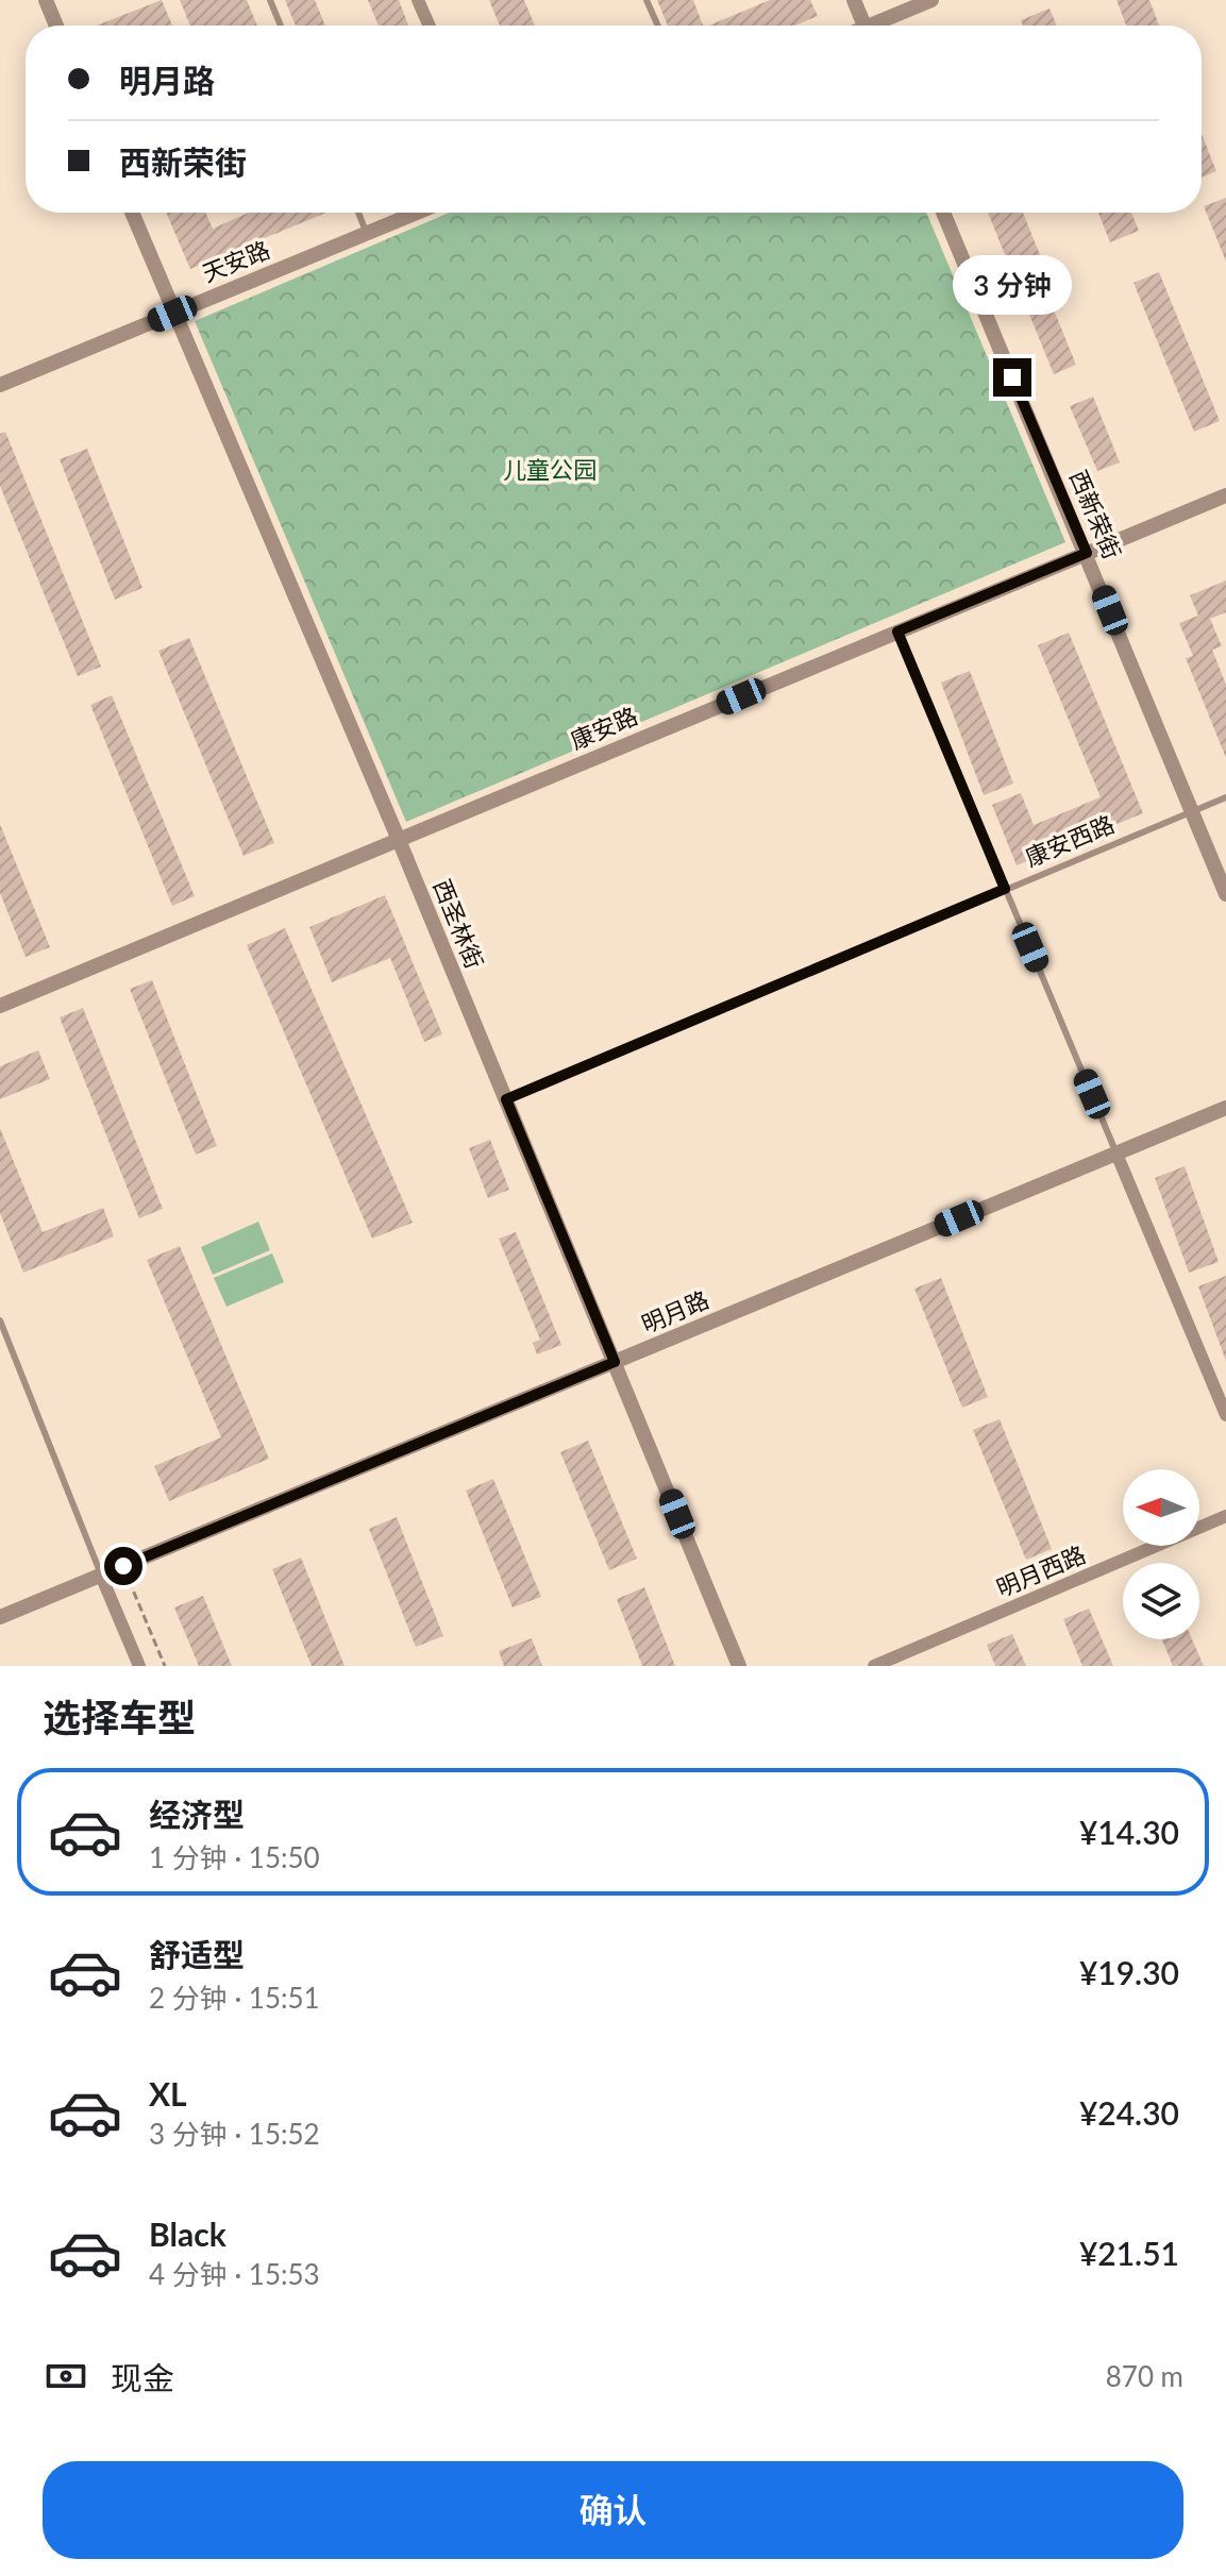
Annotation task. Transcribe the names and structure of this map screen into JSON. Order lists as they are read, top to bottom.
{
  "streets": {
    "street": [
      "天安路",
      "西新荣街",
      "康安路",
      "西圣林街",
      "明月路",
      "明月西路"
    ],
    "lane": ["康安西路"]
  },
  "crossings": [
    ["天安路", "西圣林街"],
    ["西新荣街", "康安路"],
    ["西新荣街", "康安西路"],
    ["康安路", "西圣林街"],
    ["康安西路", "西圣林街"],
    ["西圣林街", "明月路"]
  ],
  "parks": ["儿童公园"],
  "north": "left",
  "page": {
    "banner": ["明月路", "西新荣街"],
    "bubble": "3 分钟",
    "heading": "选择车型",
    "list": [
      {
        "name": "经济型",
        "note": "1 分钟 · 15:50",
        "value": "¥14.30"
      },
      {
        "name": "舒适型",
        "note": "2 分钟 · 15:51",
        "value": "¥19.30"
      },
      {
        "name": "XL",
        "note": "3 分钟 · 15:52",
        "value": "¥24.30"
      },
      {
        "name": "Black",
        "note": "4 分钟 · 15:53",
        "value": "¥21.51"
      }
    ],
    "pay": ["现金", "870 m"],
    "buttons": "确认"
  }
}
